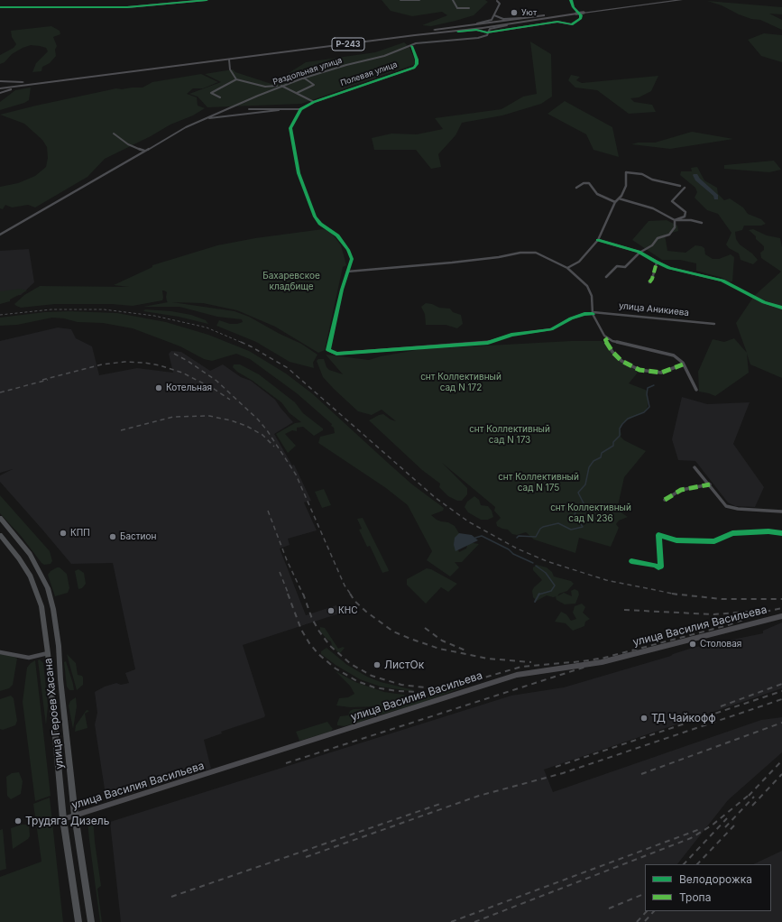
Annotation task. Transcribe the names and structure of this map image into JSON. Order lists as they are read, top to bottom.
{
  "streets": {
    "highway": ["Р-243"],
    "main road": ["улица Василия Васильева", "улица Героев Хасана"],
    "street": ["Раздольная улица", "Полевая улица", "улица Аникиева"]
  },
  "crossings": [
    ["Раздольная улица", "Полевая улица"],
    ["улица Василия Васильева", "улица Героев Хасана"]
  ],
  "parks": [
    "Бахаревское кладбище",
    "снт Коллективный сад N 172",
    "снт Коллективный сад N 173",
    "снт Коллективный сад N 175",
    "снт Коллективный сад N 236"
  ],
  "places": [
    "Уют",
    "Котельная",
    "КПП",
    "Бастион",
    "КНС",
    "Столовая",
    "ЛистОк",
    "ТД Чайкофф",
    "Трудяга Дизель"
  ],
  "legend": ["Велодорожка", "Тропа"]
}
